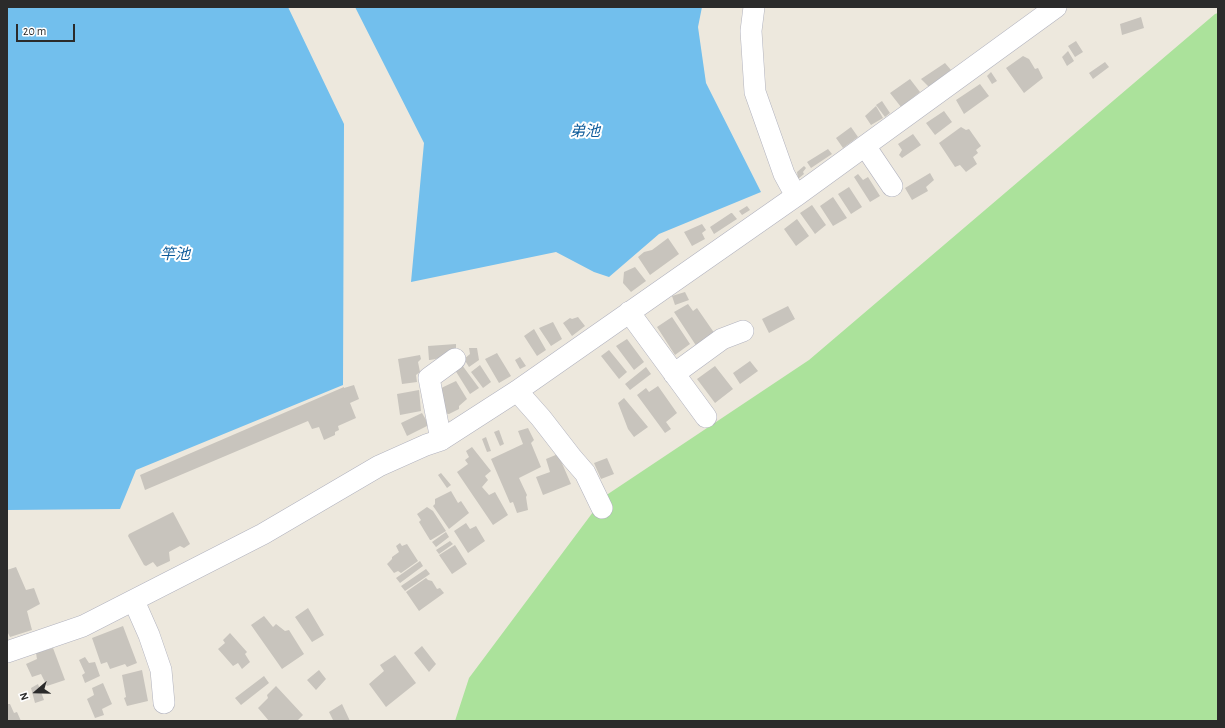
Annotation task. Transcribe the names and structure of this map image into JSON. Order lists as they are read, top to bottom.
{
  "water": ["弟池", "竿池"],
  "scale_bar": "20 m",
  "north": "left"
}
